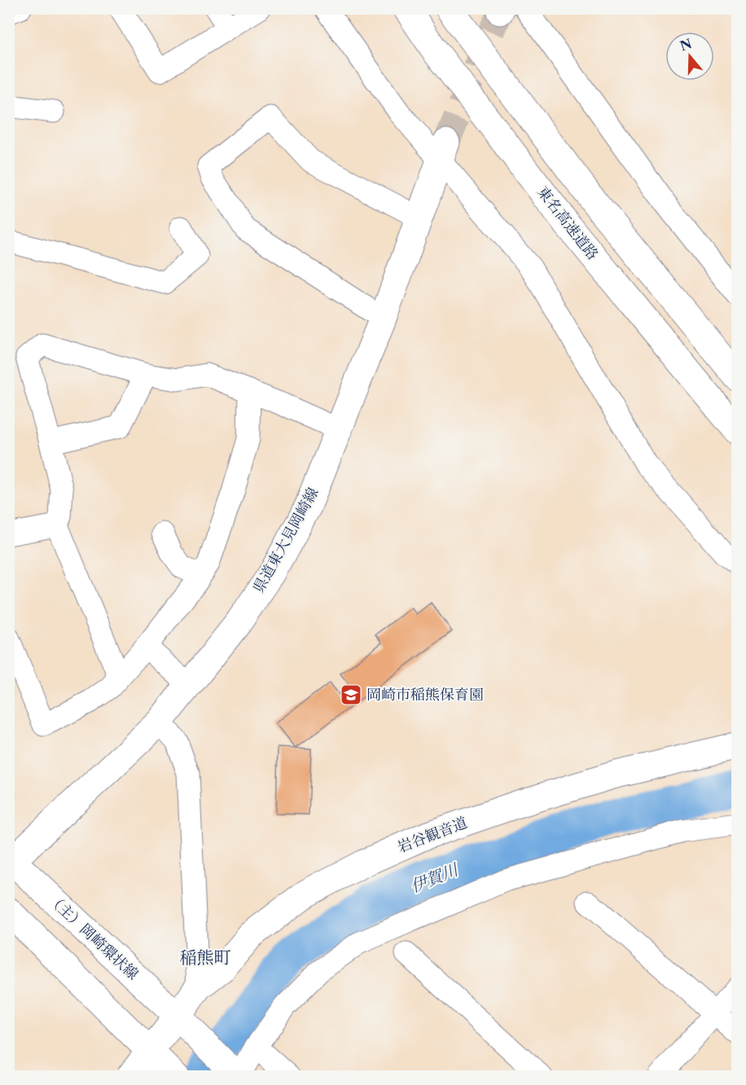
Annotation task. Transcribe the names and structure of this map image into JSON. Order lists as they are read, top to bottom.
{
  "streets": {
    "main road": [
      "東名高速道路",
      "県道東大見岡崎線",
      "岩谷観音道",
      "（主）岡崎環状線"
    ]
  },
  "crossings": [
    ["県道東大見岡崎線", "（主）岡崎環状線"],
    ["岩谷観音道", "（主）岡崎環状線"]
  ],
  "districts": ["稲熊町"],
  "water": ["伊賀川"],
  "places": {
    "school or university": ["岡崎市稲熊保育園"]
  },
  "north": "top"
}
